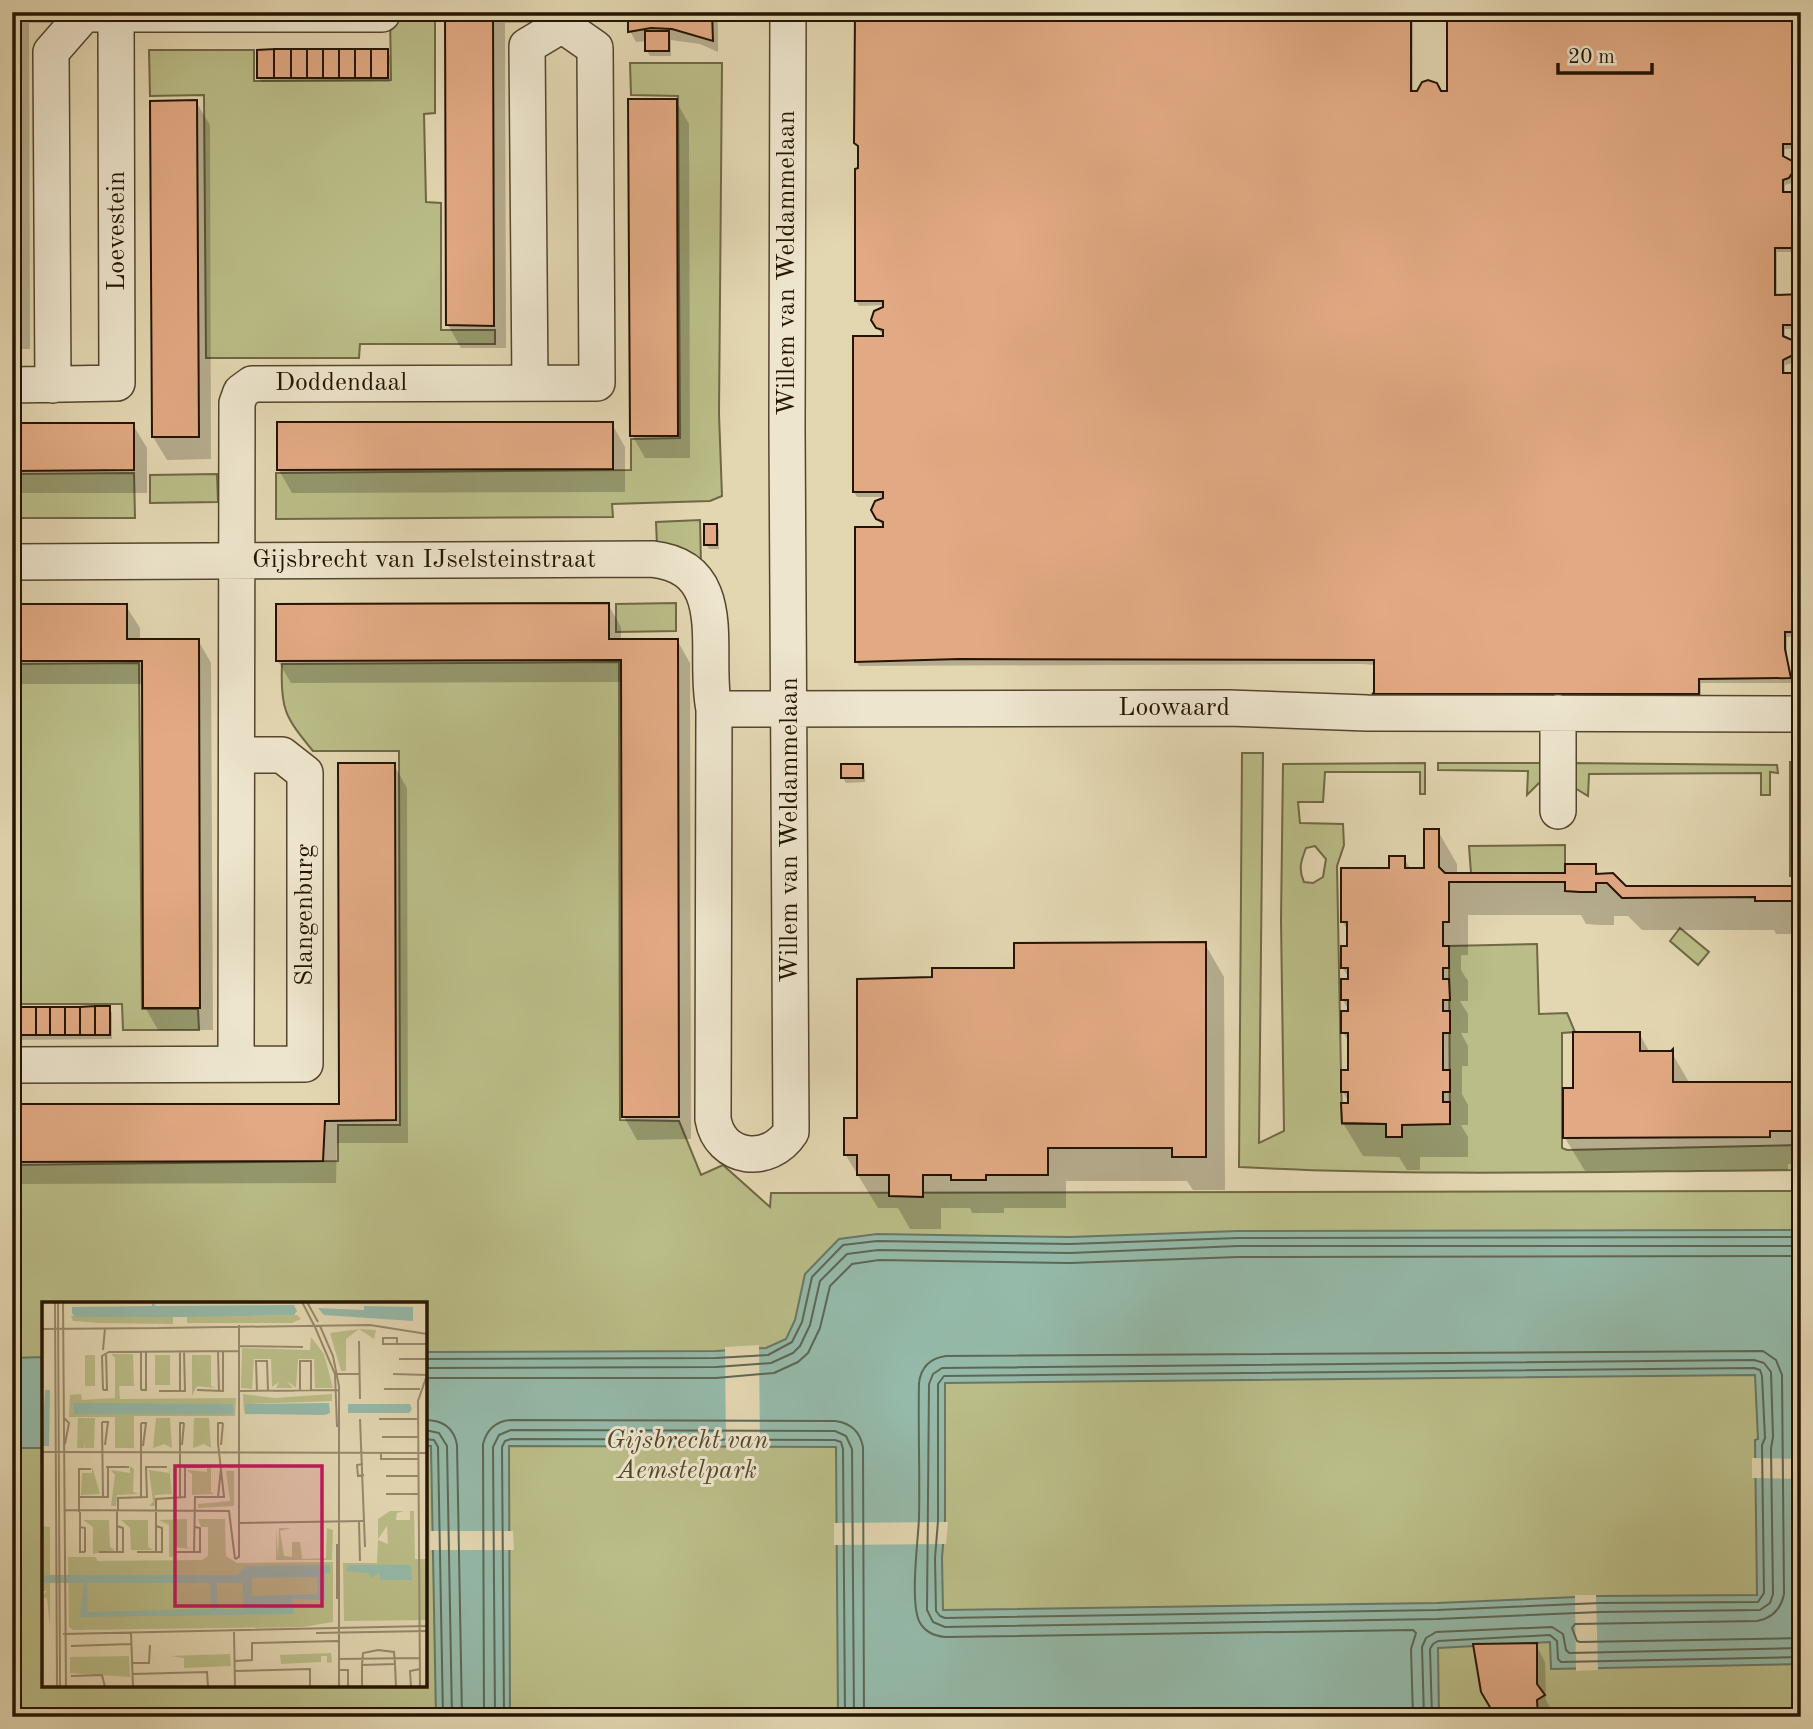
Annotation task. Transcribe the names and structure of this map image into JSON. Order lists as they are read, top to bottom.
{
  "streets": {
    "street": [
      "Loevestein",
      "Willem van Weldammelaan",
      "Doddendaal",
      "Gijsbrecht van IJselsteinstraat",
      "Loowaard",
      "Slangenburg"
    ]
  },
  "crossings": [
    ["Willem van Weldammelaan", "Gijsbrecht van IJselsteinstraat"],
    ["Willem van Weldammelaan", "Loowaard"],
    ["Doddendaal", "Gijsbrecht van IJselsteinstraat"],
    ["Gijsbrecht van IJselsteinstraat", "Loowaard"]
  ],
  "parks": ["Gijsbrecht van Aemstelpark"],
  "scale_bar": "20 m"
}
